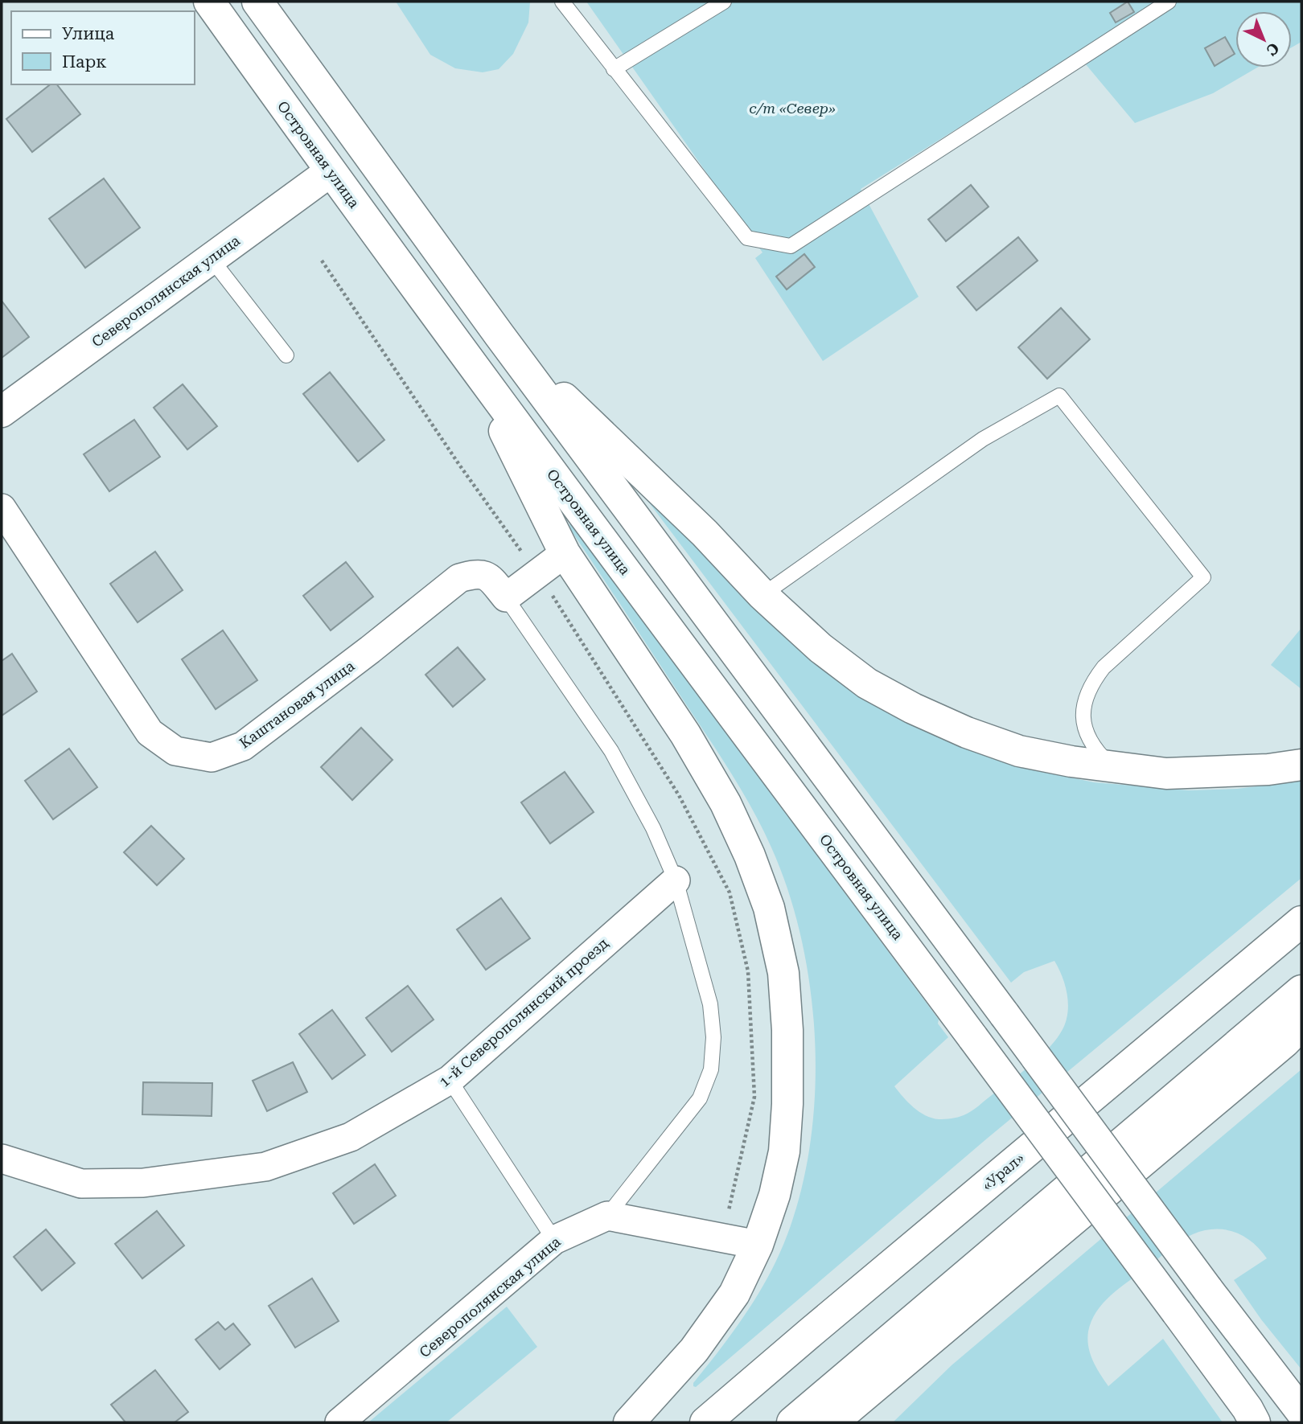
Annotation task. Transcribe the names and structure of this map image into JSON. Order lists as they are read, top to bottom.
{
  "streets": {
    "main road": ["Островная улица", "Северополянская улица", "«Урал»"],
    "street": ["Каштановая улица", "1-й Северополянский проезд"]
  },
  "crossings": [
    ["Островная улица", "Северополянская улица"]
  ],
  "parks": ["с/т «Север»"],
  "legend": ["Улица", "Парк"],
  "north": "bottom right"
}
